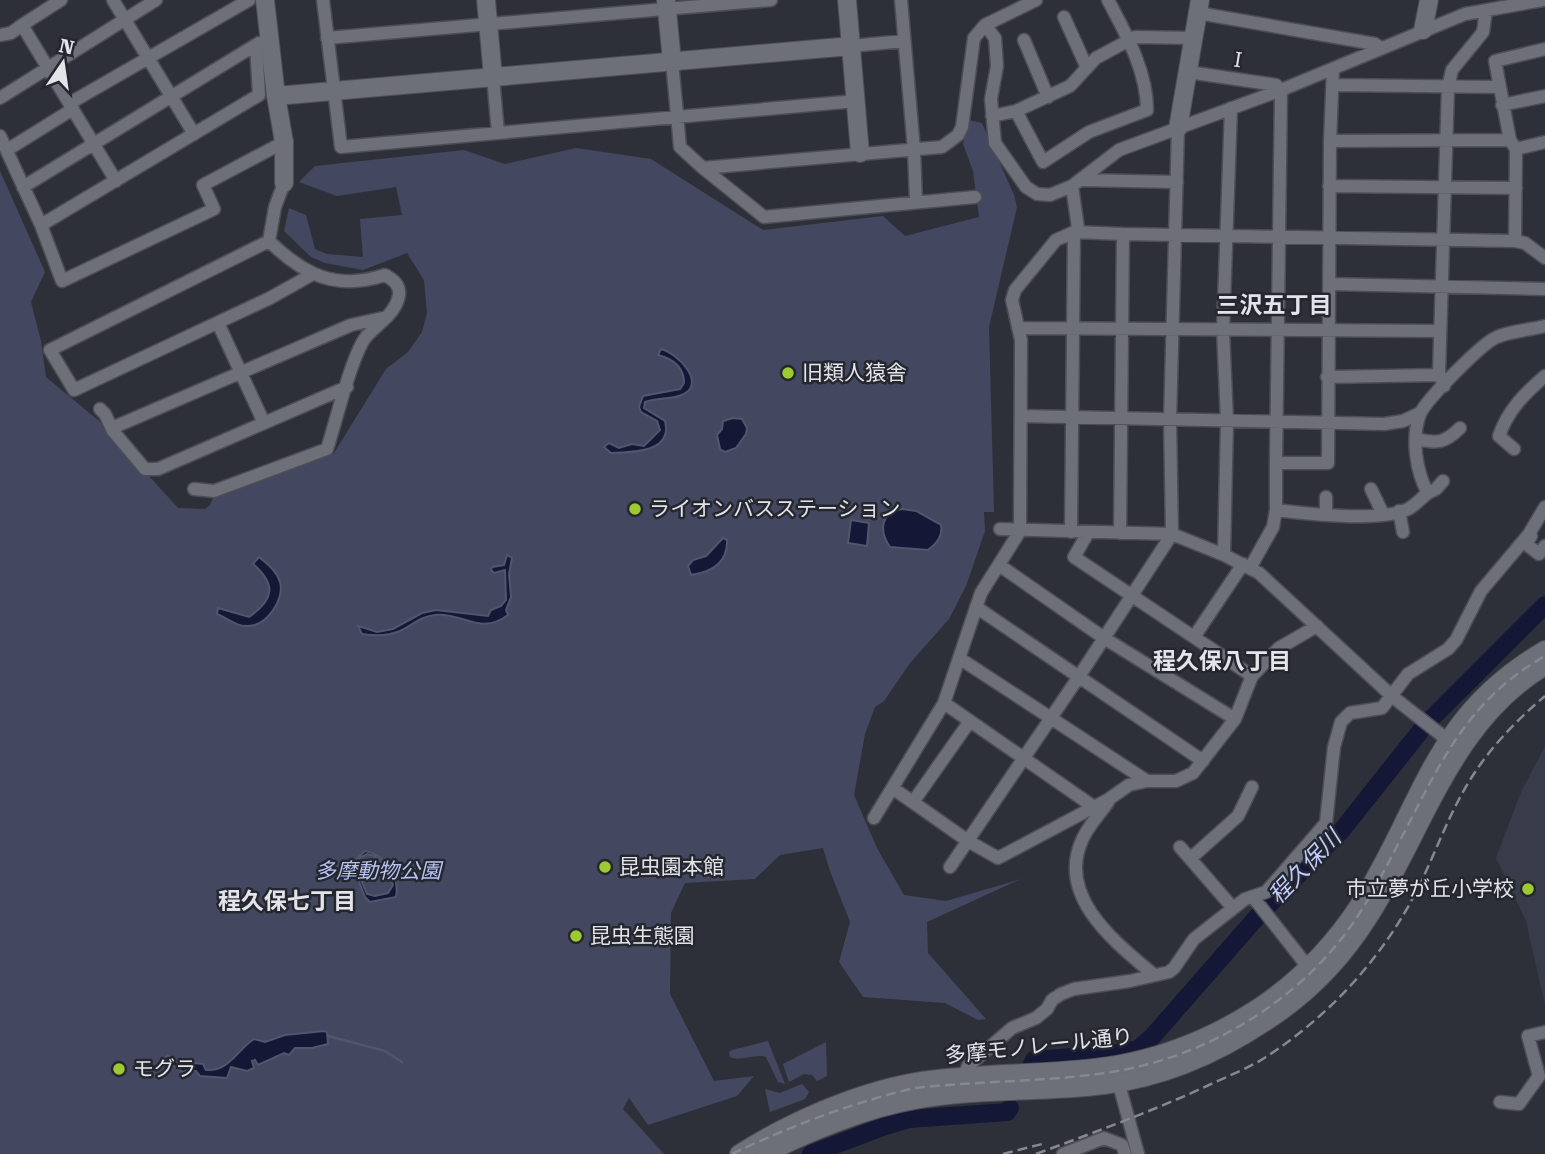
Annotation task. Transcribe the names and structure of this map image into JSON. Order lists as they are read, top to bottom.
{
  "streets": {
    "main road": ["多摩モノレール通り"],
    "street": ["I"]
  },
  "districts": ["三沢五丁目", "程久保八丁目", "程久保七丁目"],
  "water": ["程久保川"],
  "parks": ["多摩動物公園"],
  "places": [
    "旧類人猿舎",
    "ライオンバスステーション",
    "昆虫園本館",
    "市立夢が丘小学校",
    "昆虫生態園",
    "モグラ"
  ],
  "north": "top"
}
